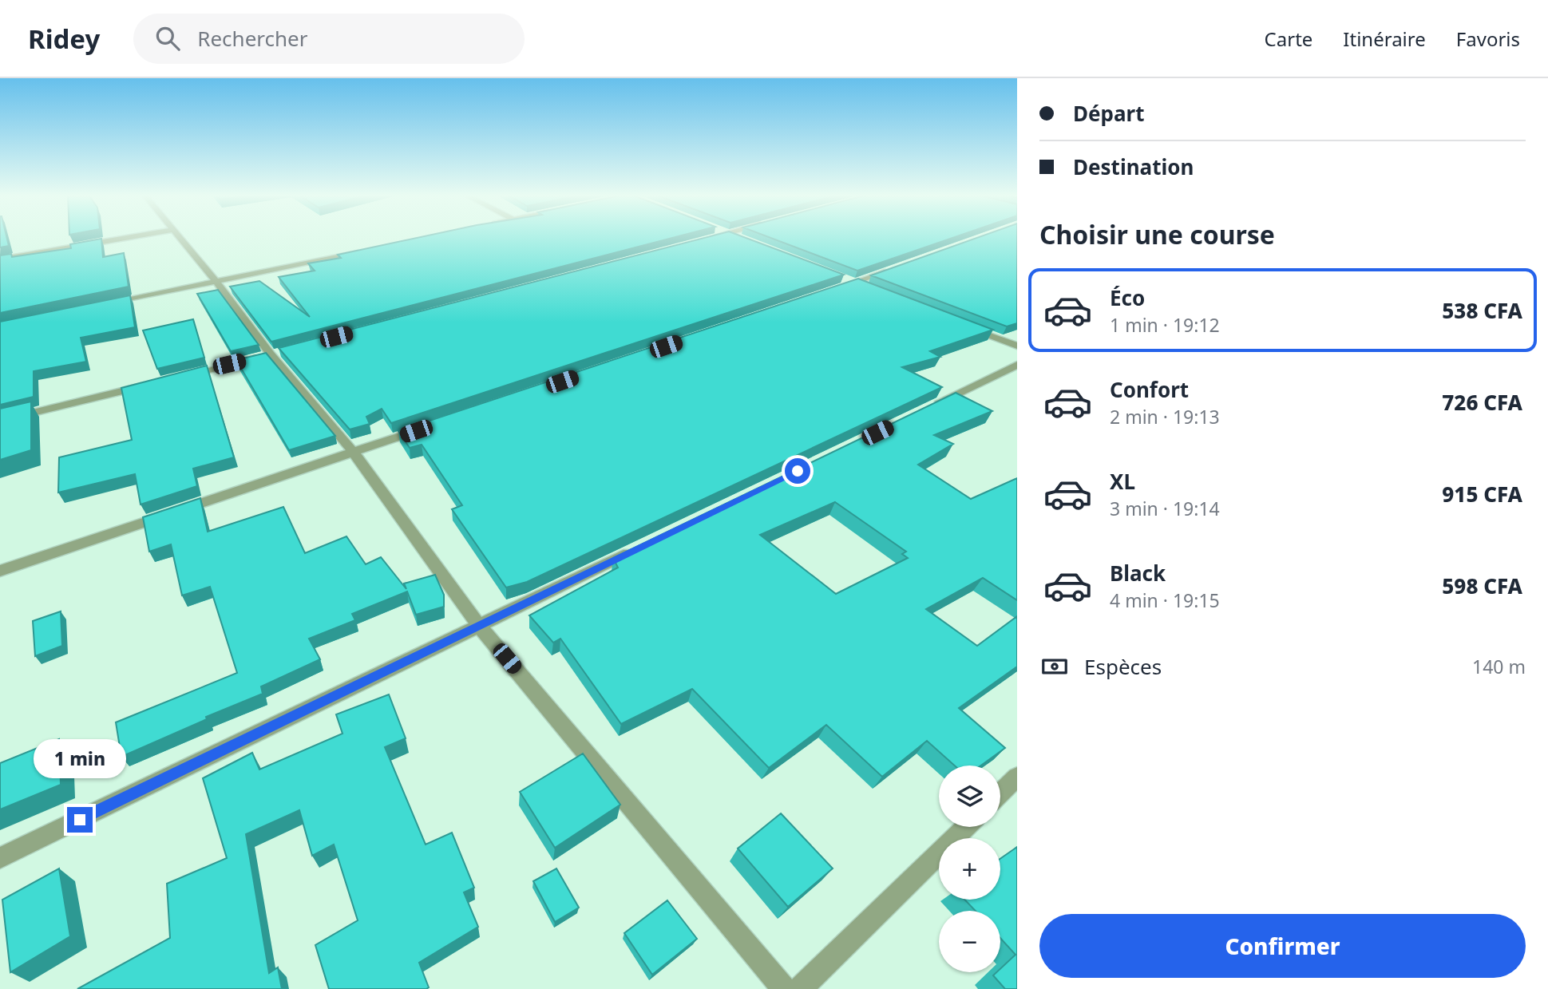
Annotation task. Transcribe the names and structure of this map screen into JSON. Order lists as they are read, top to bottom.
{
  "page": {
    "header": "Ridey",
    "search": "Rechercher",
    "nav": ["Carte", "Itinéraire", "Favoris"],
    "banner": ["Départ", "Destination"],
    "heading": "Choisir une course",
    "list": [
      {
        "name": "Éco",
        "note": "1 min · 19:12",
        "value": "538 CFA"
      },
      {
        "name": "Confort",
        "note": "2 min · 19:13",
        "value": "726 CFA"
      },
      {
        "name": "XL",
        "note": "3 min · 19:14",
        "value": "915 CFA"
      },
      {
        "name": "Black",
        "note": "4 min · 19:15",
        "value": "598 CFA"
      }
    ],
    "pay": ["Espèces", "140 m"],
    "bubble": "1 min",
    "map_buttons": ["+", "−"],
    "buttons": "Confirmer"
  }
}
